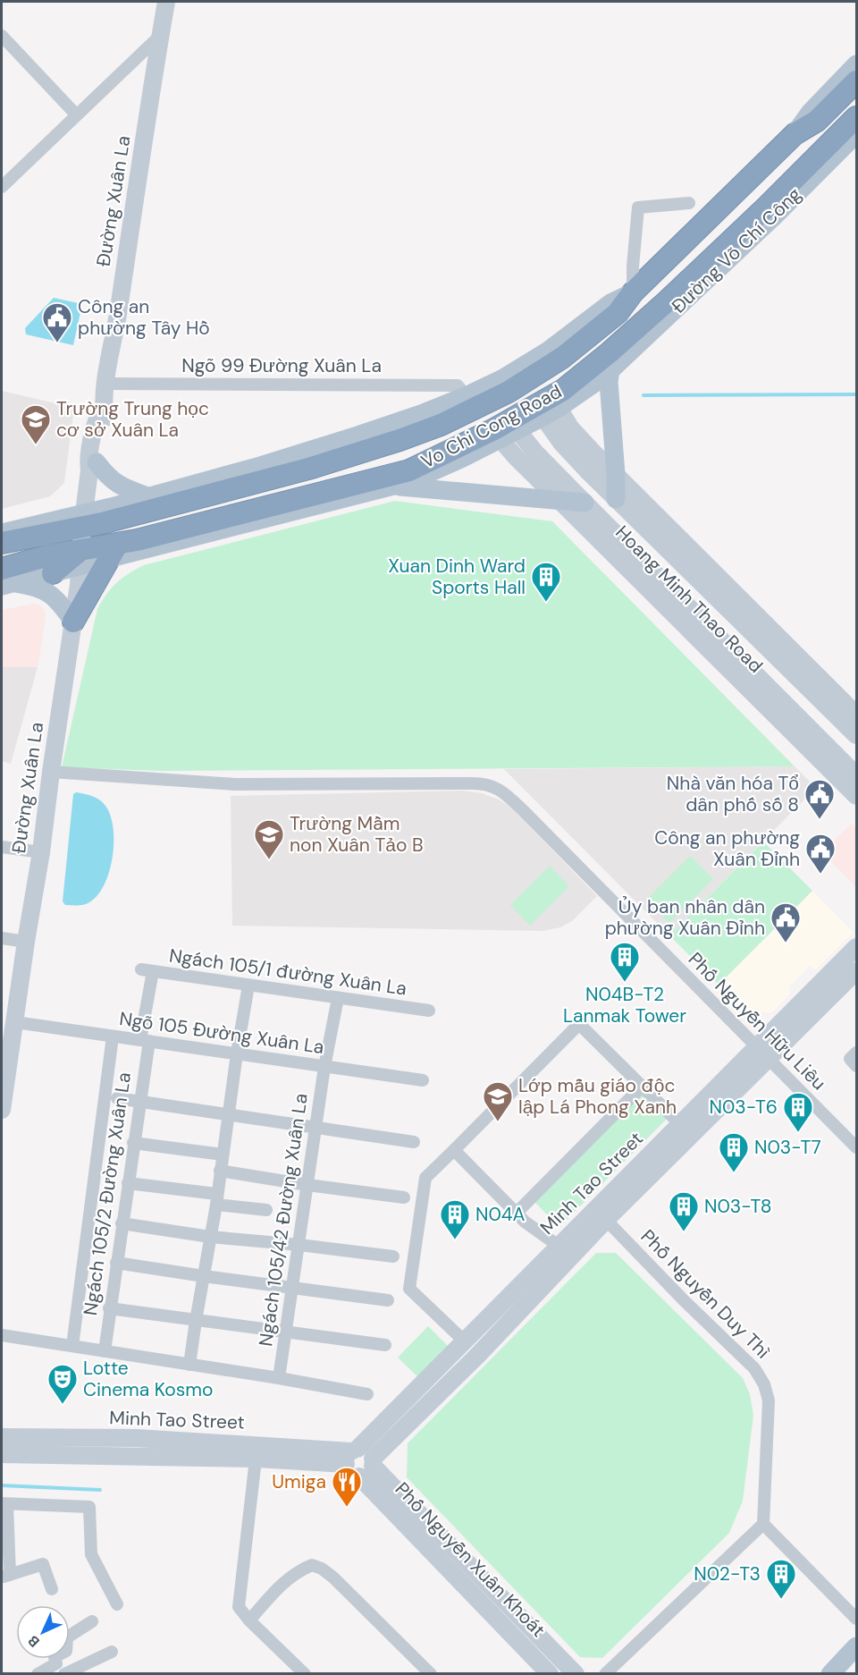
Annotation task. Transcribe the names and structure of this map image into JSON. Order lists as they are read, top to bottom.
{
  "streets": {
    "highway": ["Vo Chi Cong Road"],
    "main road": ["Đường Võ Chí Công"],
    "street": [
      "Đường Xuân La",
      "Ngõ 99 Đường Xuân La",
      "Hoang Minh Thao Road",
      "Ngách 105/1 đường Xuân La",
      "Phố Nguyễn Hữu Liêu",
      "Ngõ 105 Đường Xuân La",
      "Minh Tao Street",
      "Ngách 105/2 Đường Xuân La",
      "Ngách 105/42 Đường Xuân La",
      "Phố Nguyễn Duy Thì",
      "Phố Nguyễn Xuân Khoát"
    ]
  },
  "crossings": [
    ["Đường Xuân La", "Ngõ 99 Đường Xuân La"],
    ["Đường Xuân La", "Vo Chi Cong Road"],
    ["Đường Xuân La", "Phố Nguyễn Hữu Liêu"],
    ["Đường Xuân La", "Ngõ 105 Đường Xuân La"],
    ["Đường Võ Chí Công", "Vo Chi Cong Road"],
    ["Ngõ 99 Đường Xuân La", "Vo Chi Cong Road"],
    ["Vo Chi Cong Road", "Hoang Minh Thao Road"],
    ["Ngách 105/1 đường Xuân La", "Ngõ 105 Đường Xuân La"],
    ["Ngách 105/1 đường Xuân La", "Ngách 105/2 Đường Xuân La"],
    ["Ngách 105/1 đường Xuân La", "Ngách 105/42 Đường Xuân La"],
    ["Phố Nguyễn Hữu Liêu", "Minh Tao Street"],
    ["Ngõ 105 Đường Xuân La", "Ngách 105/2 Đường Xuân La"],
    ["Ngõ 105 Đường Xuân La", "Ngách 105/42 Đường Xuân La"],
    ["Minh Tao Street", "Phố Nguyễn Duy Thì"],
    ["Minh Tao Street", "Phố Nguyễn Xuân Khoát"]
  ],
  "places": {
    "public building": [
      "Công an phường Tây Hồ",
      "Nhà văn hóa Tổ dân phố số 8",
      "Công an phường Xuân Đỉnh",
      "Ủy ban nhân dân phường Xuân Đỉnh"
    ],
    "school or university": ["Trường Trung học cơ sở Xuân La", "Trường Mầm non Xuân Tảo B", "Lớp mẫu giáo độc lập Lá Phong Xanh"],
    "building": [
      "Xuan Dinh Ward Sports Hall",
      "N04B-T2 Lanmak Tower",
      "N03-T6",
      "N03-T7",
      "N03-T8",
      "N04A",
      "N02-T3"
    ],
    "theatre": ["Lotte Cinema Kosmo"],
    "restaurant": ["Umiga"]
  },
  "north": "bottom left"
}
